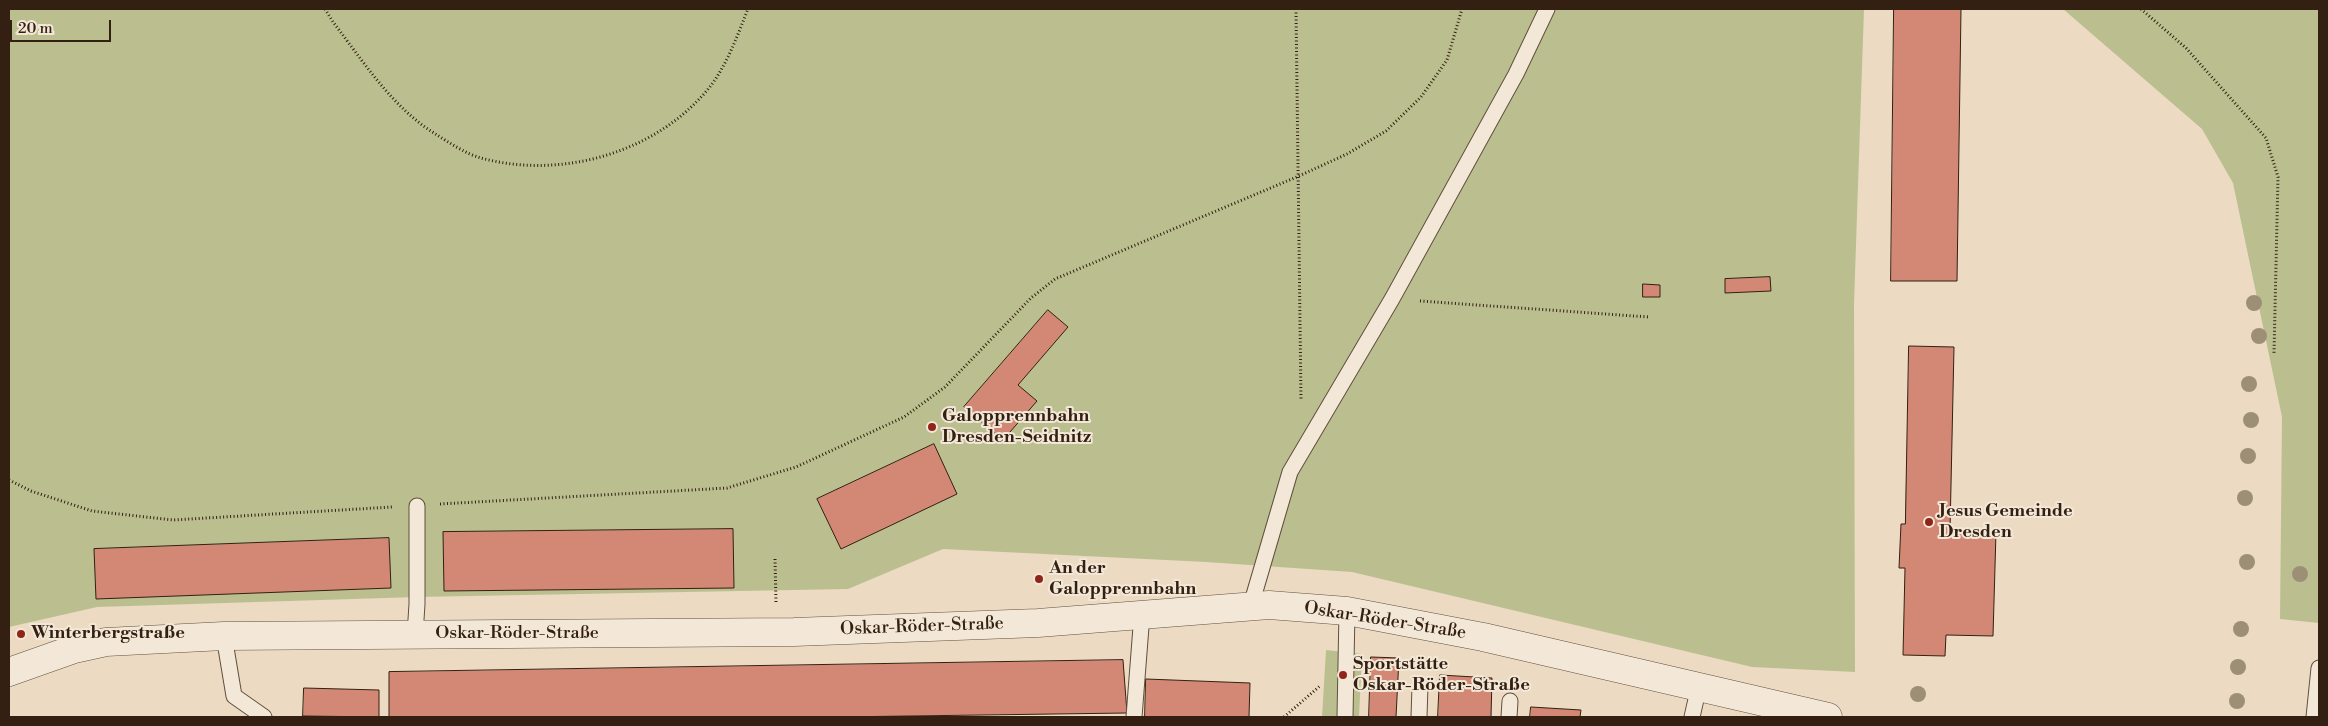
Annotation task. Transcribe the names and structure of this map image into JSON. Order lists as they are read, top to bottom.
{
  "streets": {
    "street": ["Oskar-Röder-Straße"]
  },
  "places": [
    "Galopprennbahn Dresden-Seidnitz",
    "Jesus Gemeinde Dresden",
    "An der Galopprennbahn",
    "Winterbergstraße",
    "Sportstätte Oskar-Röder-Straße"
  ],
  "scale_bar": "20 m"
}
